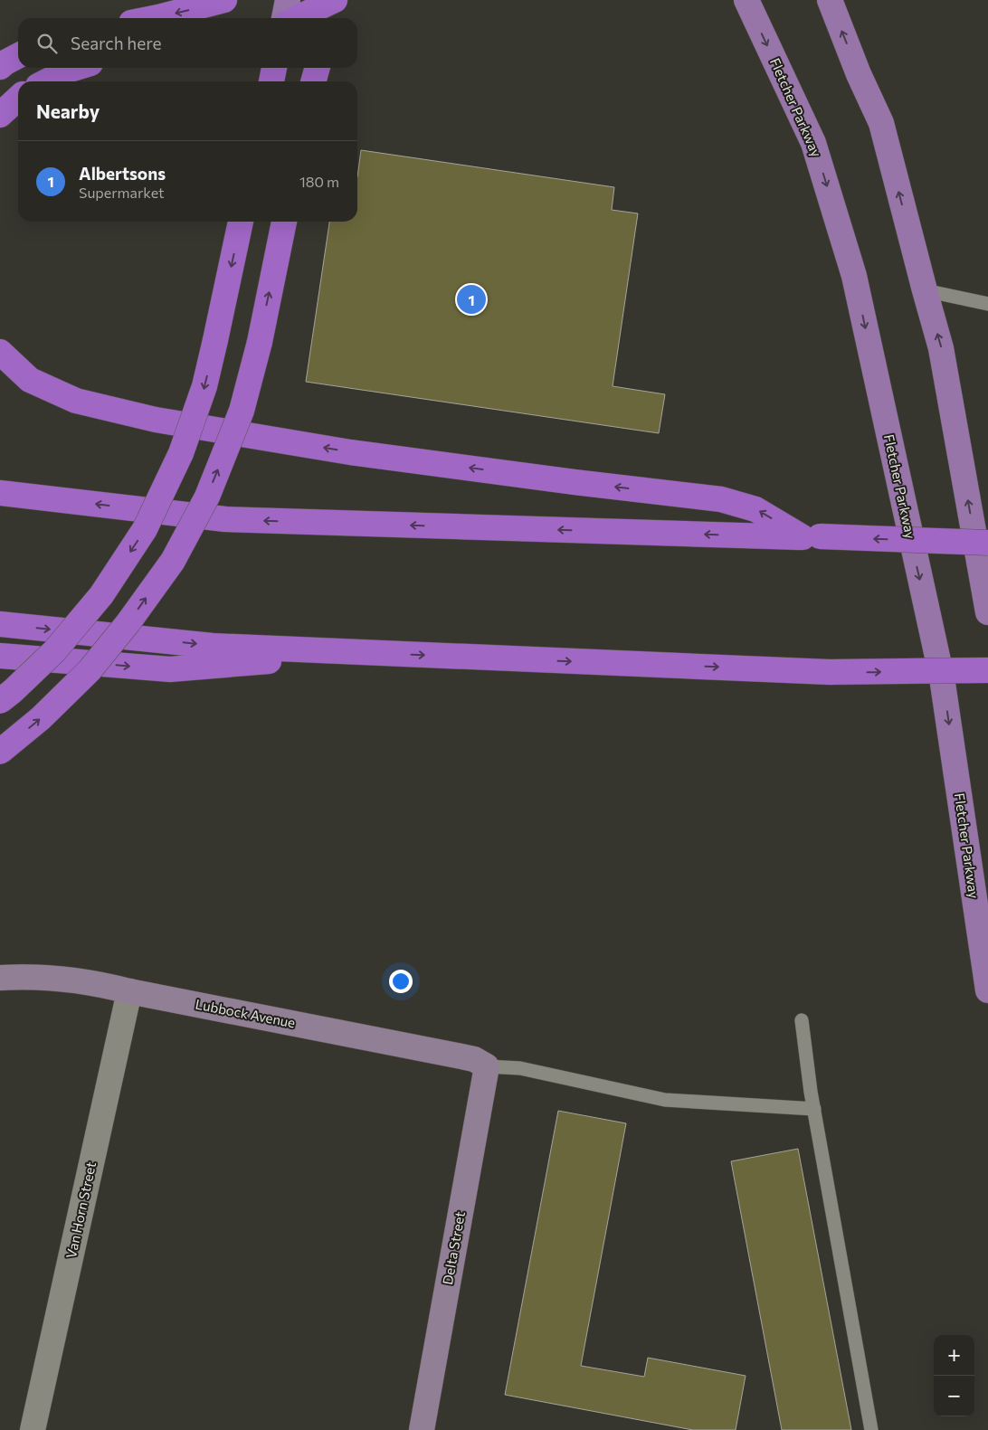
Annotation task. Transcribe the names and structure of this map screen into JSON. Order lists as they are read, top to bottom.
{
  "streets": {
    "main road": ["Fletcher Parkway"],
    "street": ["Lubbock Avenue", "Van Horn Street", "Delta Street"]
  },
  "crossings": [
    ["Lubbock Avenue", "Van Horn Street"],
    ["Lubbock Avenue", "Delta Street"]
  ],
  "page": {
    "search": "Search here",
    "heading": "Nearby",
    "list": [
      {
        "mark": "1",
        "name": "Albertsons",
        "note": "Supermarket",
        "value": "180 m"
      }
    ],
    "pins": "1",
    "map_buttons": ["+", "−"]
  }
}
